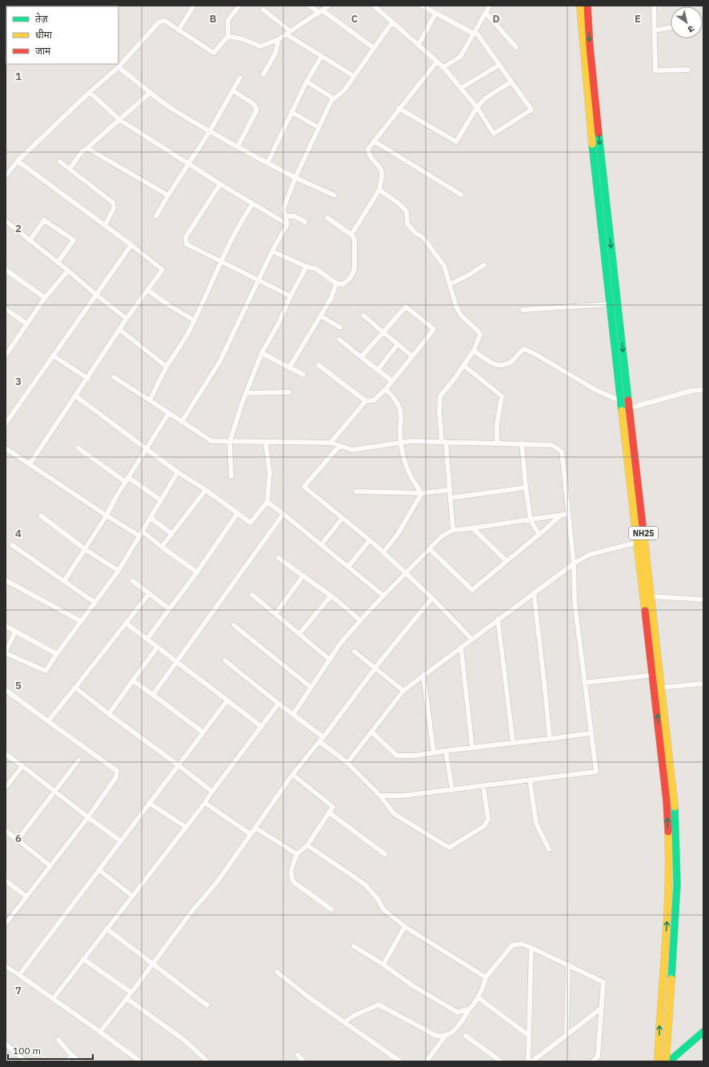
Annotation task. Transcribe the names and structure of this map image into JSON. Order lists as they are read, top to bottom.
{
  "streets": {
    "main road": ["NH25"]
  },
  "legend": ["तेज़", "धीमा", "जाम"],
  "scale_bar": "100 m",
  "north": "bottom right",
  "grid": {
    "columns": [
      "B",
      "C",
      "D",
      "E"
    ],
    "rows": [
      "1",
      "2",
      "3",
      "4",
      "5",
      "6",
      "7"
    ]
  }
}
